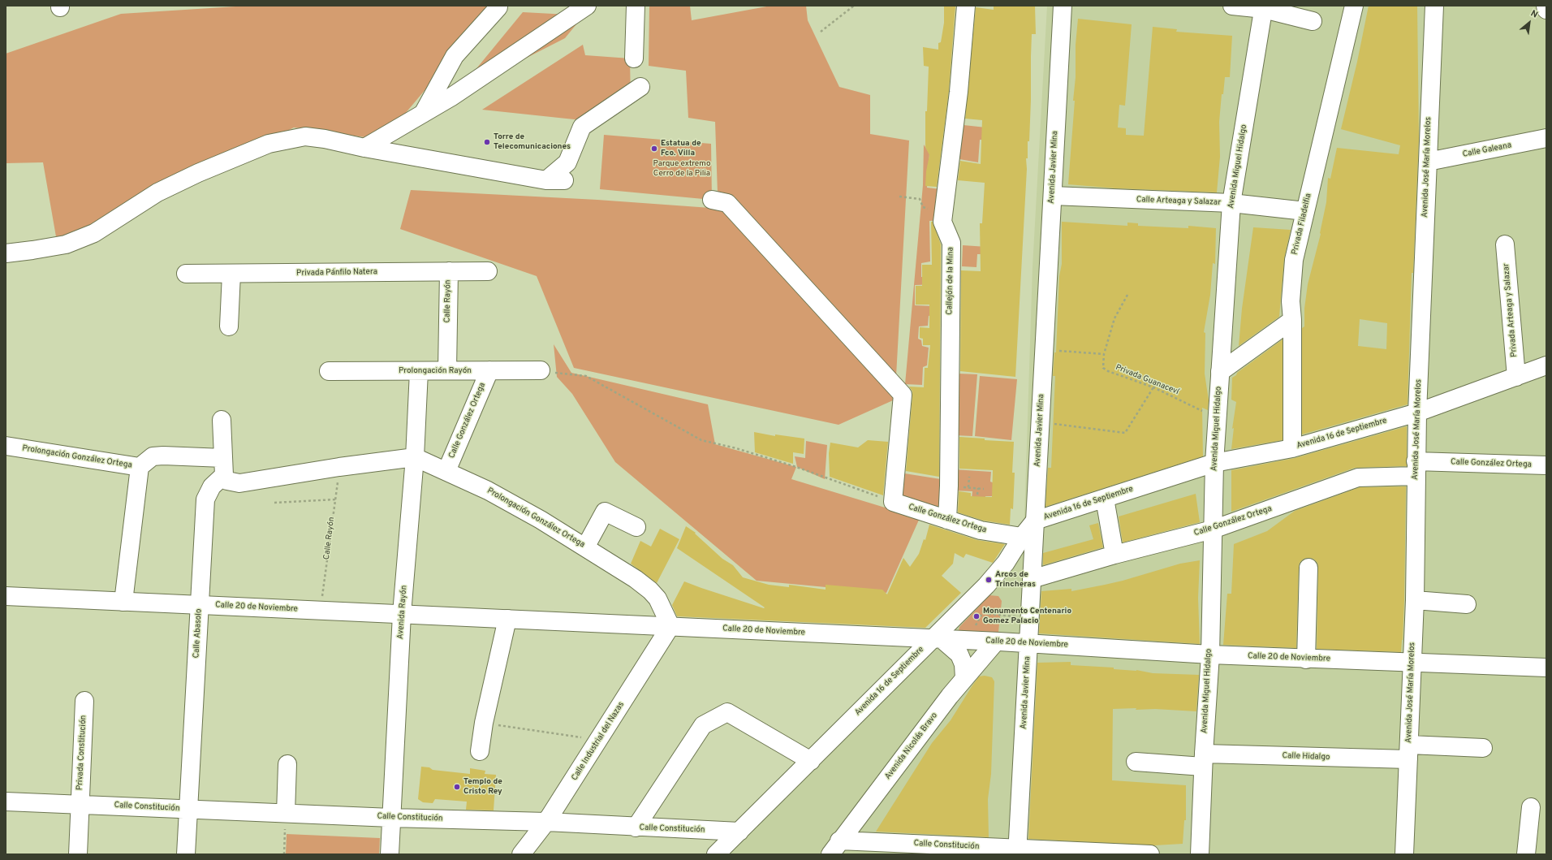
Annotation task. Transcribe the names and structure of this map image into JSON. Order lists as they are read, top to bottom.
{
  "streets": {
    "street": [
      "Calle Galeana",
      "Avenida Miguel Hidalgo",
      "Avenida Javier Mina",
      "Avenida José María Morelos",
      "Calle Arteaga y Salazar",
      "Privada Filadelfia",
      "Privada Pánfilo Natera",
      "Callejón de la Mina",
      "Calle Rayón",
      "Privada Arteaga y Salazar",
      "Prolongación Rayón",
      "Calle González Ortega",
      "Avenida 16 de Septiembre",
      "Prolongación González Ortega",
      "Calle 20 de Noviembre",
      "Avenida Rayón",
      "Calle Abasolo",
      "Calle Industrial del Nazas",
      "Avenida Nicolás Bravo",
      "Privada Constitución",
      "Calle Hidalgo",
      "Calle Constitución"
    ],
    "path": ["Privada Guanaceví"]
  },
  "crossings": [
    ["Calle Galeana", "Avenida José María Morelos"],
    ["Avenida Miguel Hidalgo", "Calle Arteaga y Salazar"],
    ["Avenida Miguel Hidalgo", "Privada Guanaceví"],
    ["Avenida Miguel Hidalgo", "Calle González Ortega"],
    ["Avenida Miguel Hidalgo", "Avenida 16 de Septiembre"],
    ["Avenida Miguel Hidalgo", "Calle 20 de Noviembre"],
    ["Avenida Miguel Hidalgo", "Calle Hidalgo"],
    ["Avenida Javier Mina", "Calle Arteaga y Salazar"],
    ["Avenida Javier Mina", "Calle González Ortega"],
    ["Avenida Javier Mina", "Avenida 16 de Septiembre"],
    ["Avenida Javier Mina", "Calle 20 de Noviembre"],
    ["Avenida Javier Mina", "Calle Constitución"],
    ["Avenida José María Morelos", "Calle González Ortega"],
    ["Avenida José María Morelos", "Avenida 16 de Septiembre"],
    ["Avenida José María Morelos", "Calle 20 de Noviembre"],
    ["Avenida José María Morelos", "Calle Hidalgo"],
    ["Calle Arteaga y Salazar", "Privada Filadelfia"],
    ["Privada Filadelfia", "Avenida 16 de Septiembre"],
    ["Privada Pánfilo Natera", "Calle Rayón"],
    ["Callejón de la Mina", "Calle González Ortega"],
    ["Calle Rayón", "Prolongación Rayón"],
    ["Calle Rayón", "Prolongación González Ortega"],
    ["Calle Rayón", "Calle 20 de Noviembre"],
    ["Privada Arteaga y Salazar", "Avenida 16 de Septiembre"],
    ["Prolongación Rayón", "Calle González Ortega"],
    ["Prolongación Rayón", "Avenida Rayón"],
    ["Calle González Ortega", "Avenida 16 de Septiembre"],
    ["Calle González Ortega", "Prolongación González Ortega"],
    ["Avenida 16 de Septiembre", "Calle 20 de Noviembre"],
    ["Avenida 16 de Septiembre", "Calle Constitución"],
    ["Prolongación González Ortega", "Calle 20 de Noviembre"],
    ["Prolongación González Ortega", "Avenida Rayón"],
    ["Prolongación González Ortega", "Calle Abasolo"],
    ["Prolongación González Ortega", "Calle Industrial del Nazas"],
    ["Calle 20 de Noviembre", "Avenida Rayón"],
    ["Calle 20 de Noviembre", "Calle Abasolo"],
    ["Calle 20 de Noviembre", "Calle Industrial del Nazas"],
    ["Calle 20 de Noviembre", "Avenida Nicolás Bravo"],
    ["Avenida Rayón", "Calle Constitución"],
    ["Calle Abasolo", "Calle Constitución"],
    ["Calle Industrial del Nazas", "Calle Constitución"],
    ["Avenida Nicolás Bravo", "Calle Constitución"],
    ["Privada Constitución", "Calle Constitución"]
  ],
  "parks": ["Parque extremo Cerro de la Pilia"],
  "places": [
    "Torre de Telecomunicaciones",
    "Estatua de Fco. Villa",
    "Arcos de Trincheras",
    "Monumento Centenario Gomez Palacio",
    "Templo de Cristo Rey"
  ],
  "north": "top right"
}
